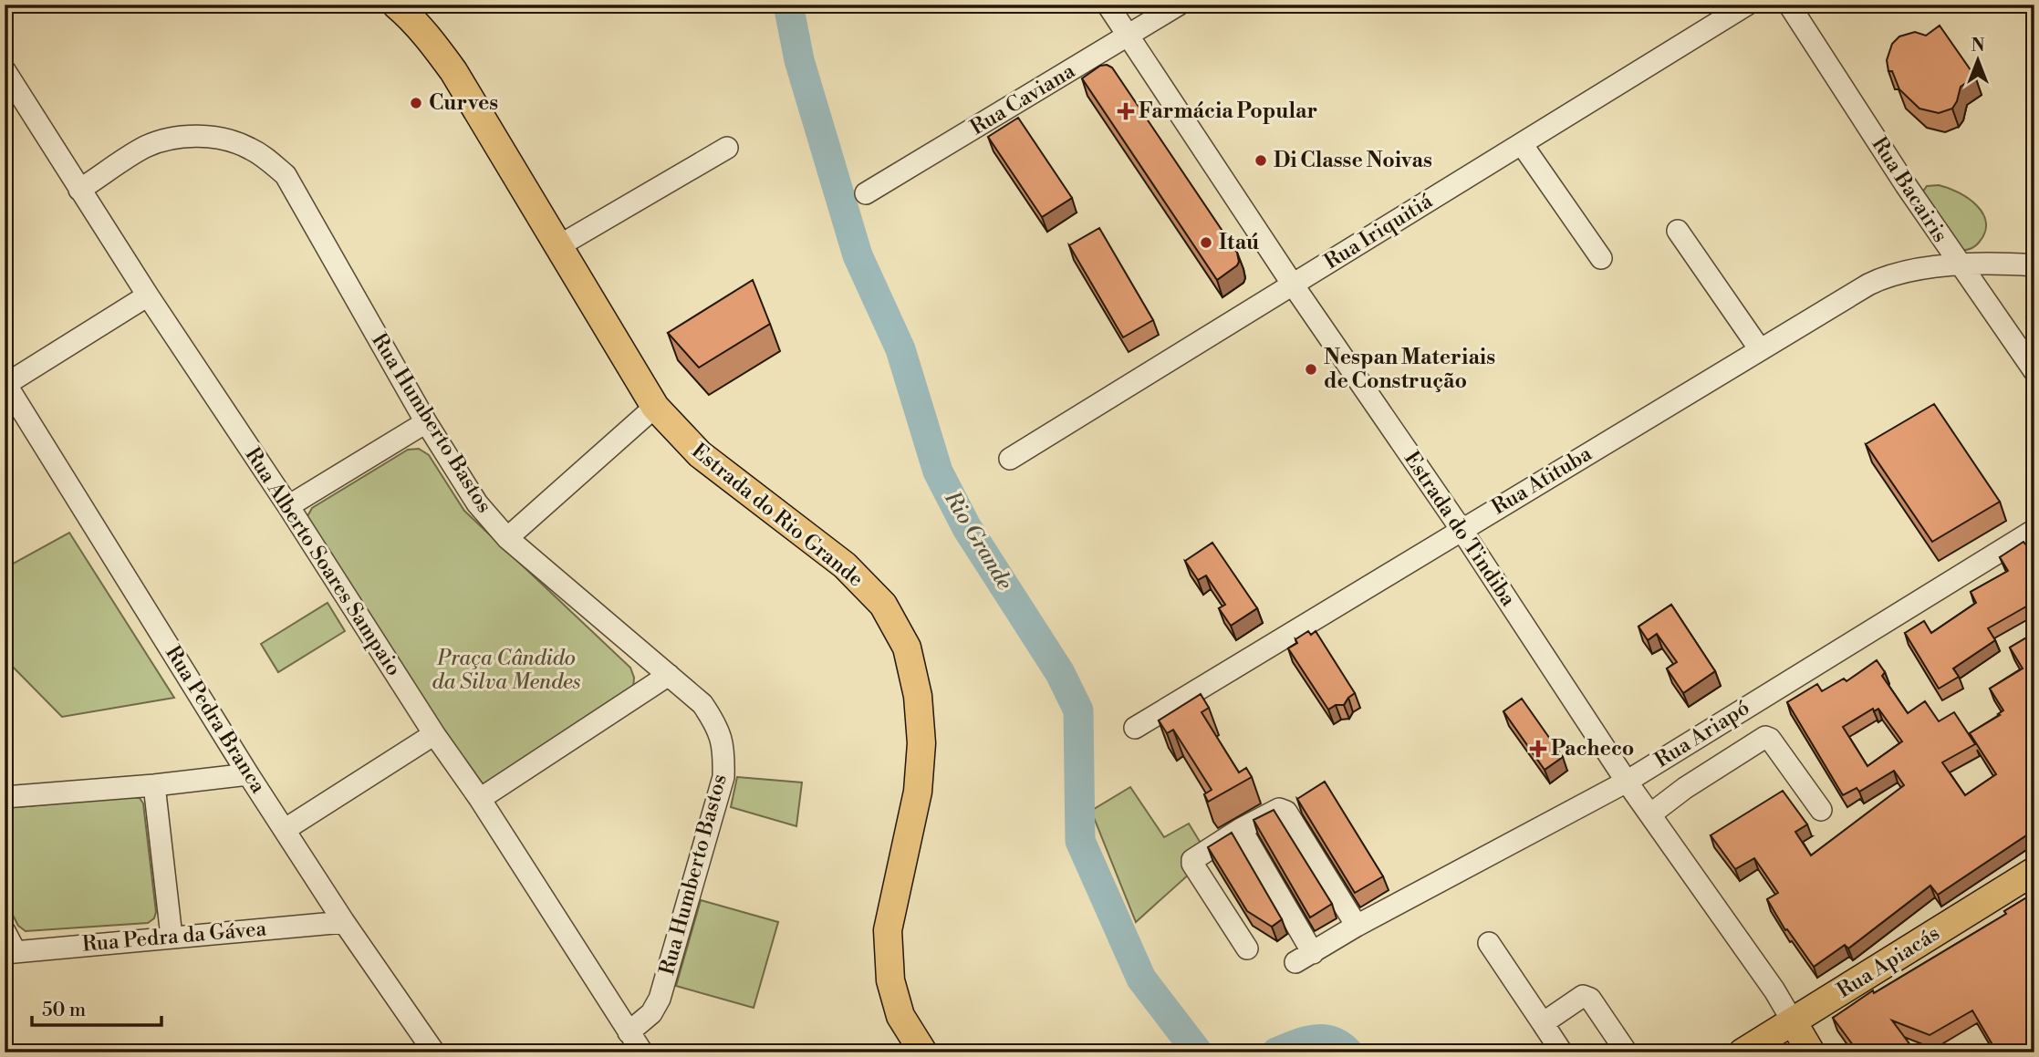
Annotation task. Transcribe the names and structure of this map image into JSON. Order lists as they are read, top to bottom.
{
  "streets": {
    "main road": ["Estrada do Rio Grande", "Estrada do Tindiba", "Rua Apiacás"],
    "street": [
      "Rua Caviana",
      "Rua Bacairis",
      "Rua Iriquitiá",
      "Rua Humberto Bastos",
      "Rua Atituba",
      "Rua Alberto Soares Sampaio",
      "Rua Pedra Branca",
      "Rua Ariapó",
      "Rua Pedra da Gávea"
    ]
  },
  "crossings": [
    ["Rua Caviana", "Estrada do Tindiba"],
    ["Rua Bacairis", "Rua Atituba"],
    ["Rua Iriquitiá", "Estrada do Tindiba"],
    ["Rua Humberto Bastos", "Rua Alberto Soares Sampaio"],
    ["Rua Atituba", "Estrada do Tindiba"],
    ["Estrada do Tindiba", "Rua Ariapó"],
    ["Estrada do Tindiba", "Rua Apiacás"],
    ["Rua Pedra Branca", "Rua Pedra da Gávea"]
  ],
  "water": ["Rio Grande"],
  "parks": ["Praça Cândido da Silva Mendes"],
  "places": {
    "other": [
      "Curves",
      "Di Classe Noivas",
      "Itaú",
      "Nespan Materiais de Construção"
    ],
    "health": ["Farmácia Popular", "Pacheco"]
  },
  "scale_bar": "50 m",
  "north": "top"
}
